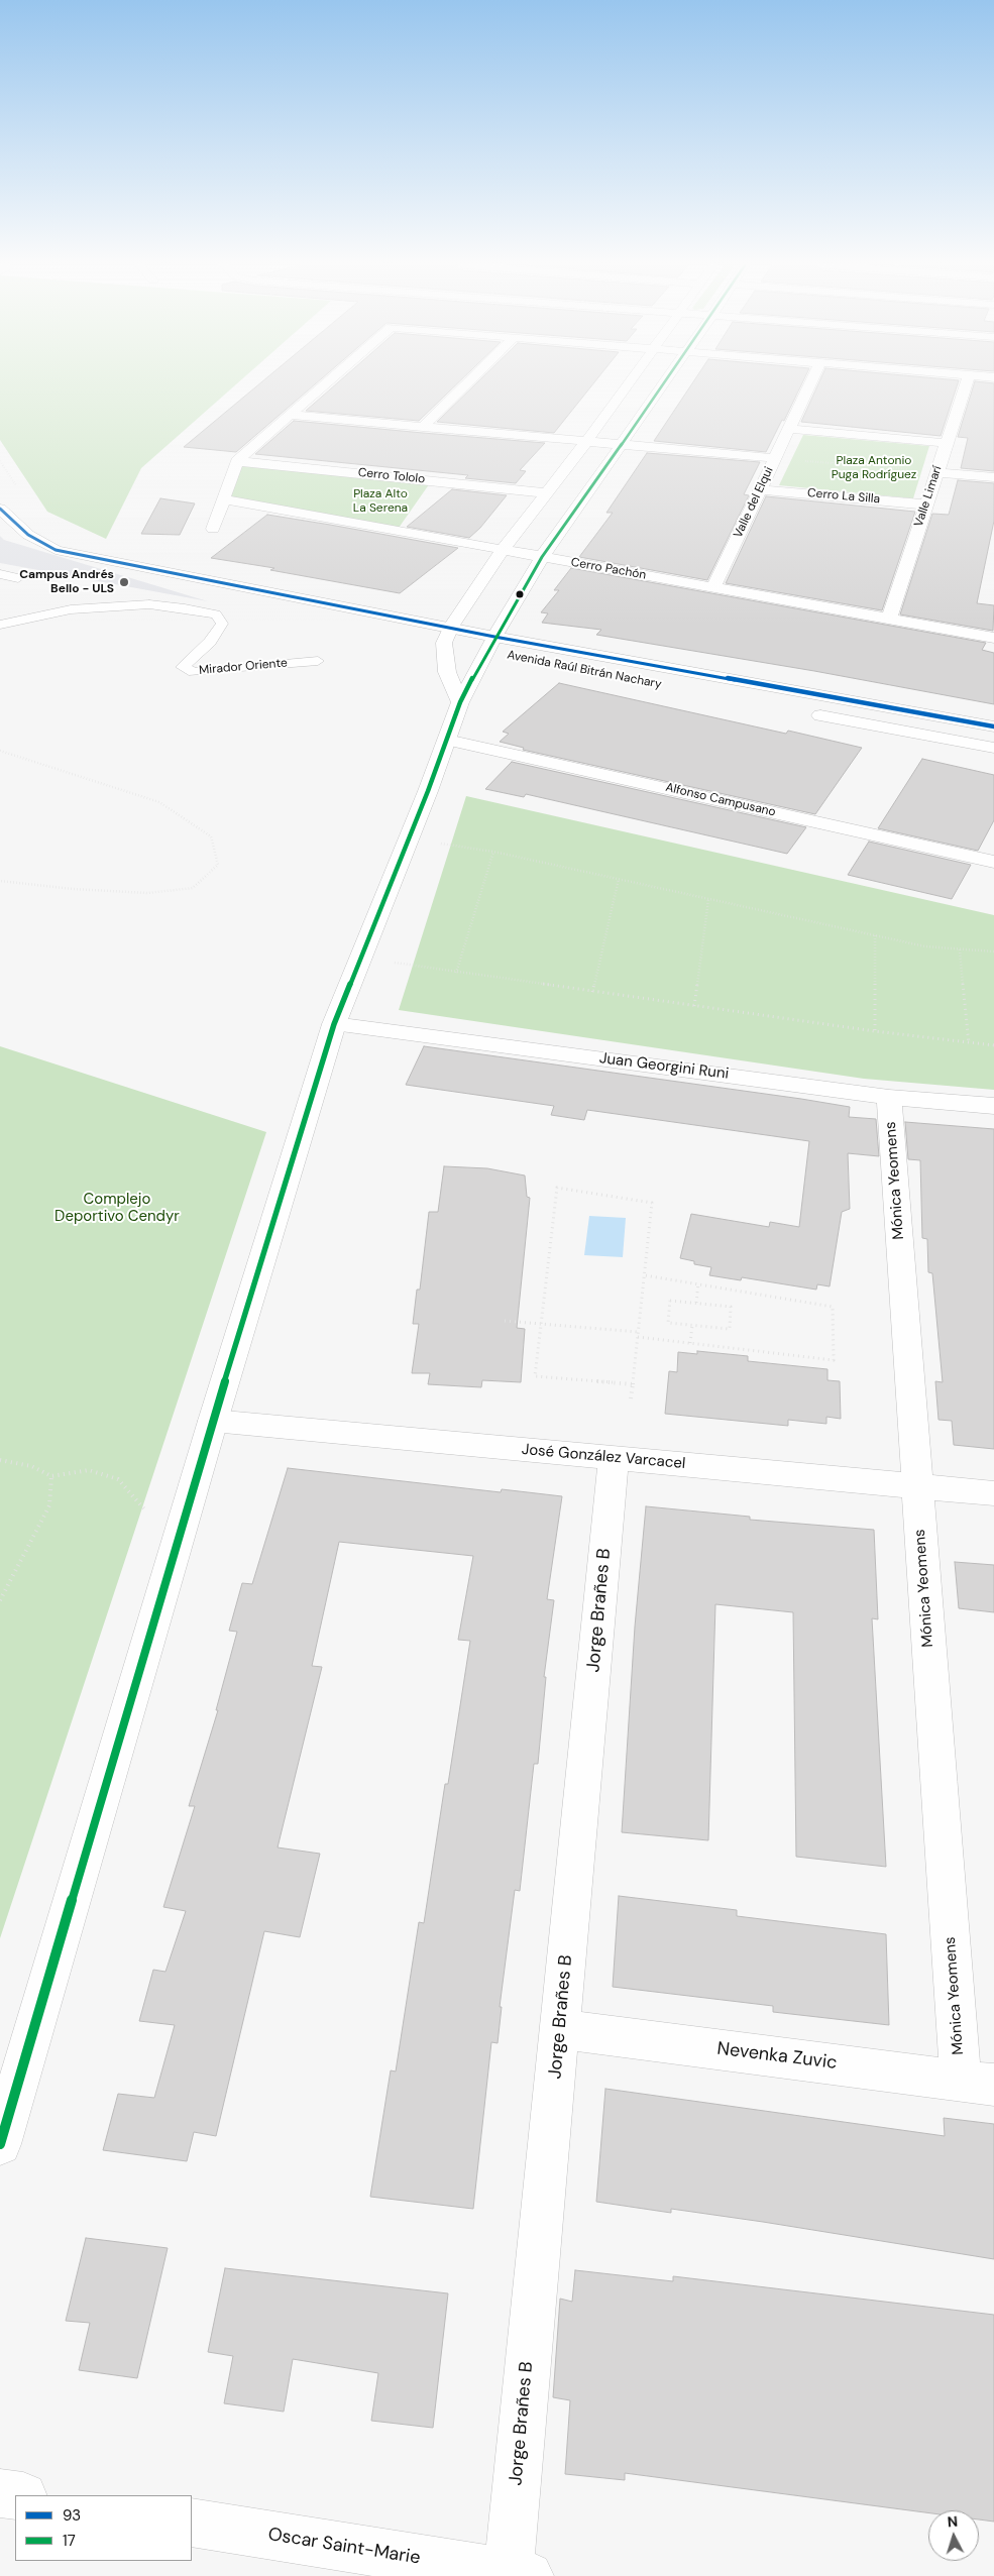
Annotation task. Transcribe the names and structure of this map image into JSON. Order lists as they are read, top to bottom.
{
  "streets": {
    "street": [
      "Cerro Tololo",
      "Cerro La Silla",
      "Valle Limarí",
      "Valle del Elqui",
      "Cerro Pachón",
      "Avenida Raúl Bitrán Nachary",
      "Alfonso Campusano",
      "Juan Georgini Runi",
      "Mónica Yeomens",
      "José González Varcacel",
      "Jorge Brañes B",
      "Nevenka Zuvic",
      "Oscar Saint-Marie"
    ],
    "lane": ["Mirador Oriente"]
  },
  "crossings": [
    ["Cerro La Silla", "Valle Limarí"],
    ["Cerro La Silla", "Valle del Elqui"],
    ["Valle Limarí", "Cerro Pachón"],
    ["Valle del Elqui", "Cerro Pachón"],
    ["Juan Georgini Runi", "Mónica Yeomens"],
    ["Mónica Yeomens", "José González Varcacel"],
    ["Mónica Yeomens", "Nevenka Zuvic"],
    ["José González Varcacel", "Jorge Brañes B"],
    ["Jorge Brañes B", "Nevenka Zuvic"],
    ["Jorge Brañes B", "Oscar Saint-Marie"]
  ],
  "parks": ["Plaza Antonio Puga Rodríguez", "Plaza Alto La Serena", "Complejo Deportivo Cendyr"],
  "places": ["Campus Andrés Bello - ULS"],
  "lines": ["transit line 17", "transit line 93"],
  "legend": ["93", "17"],
  "north": "top"
}
